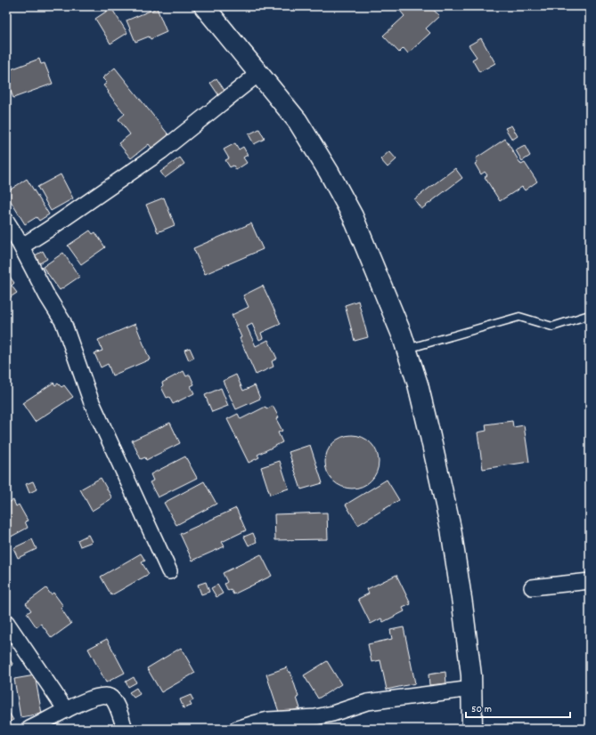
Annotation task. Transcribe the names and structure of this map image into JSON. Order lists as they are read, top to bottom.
{
  "scale_bar": "50 m"
}
